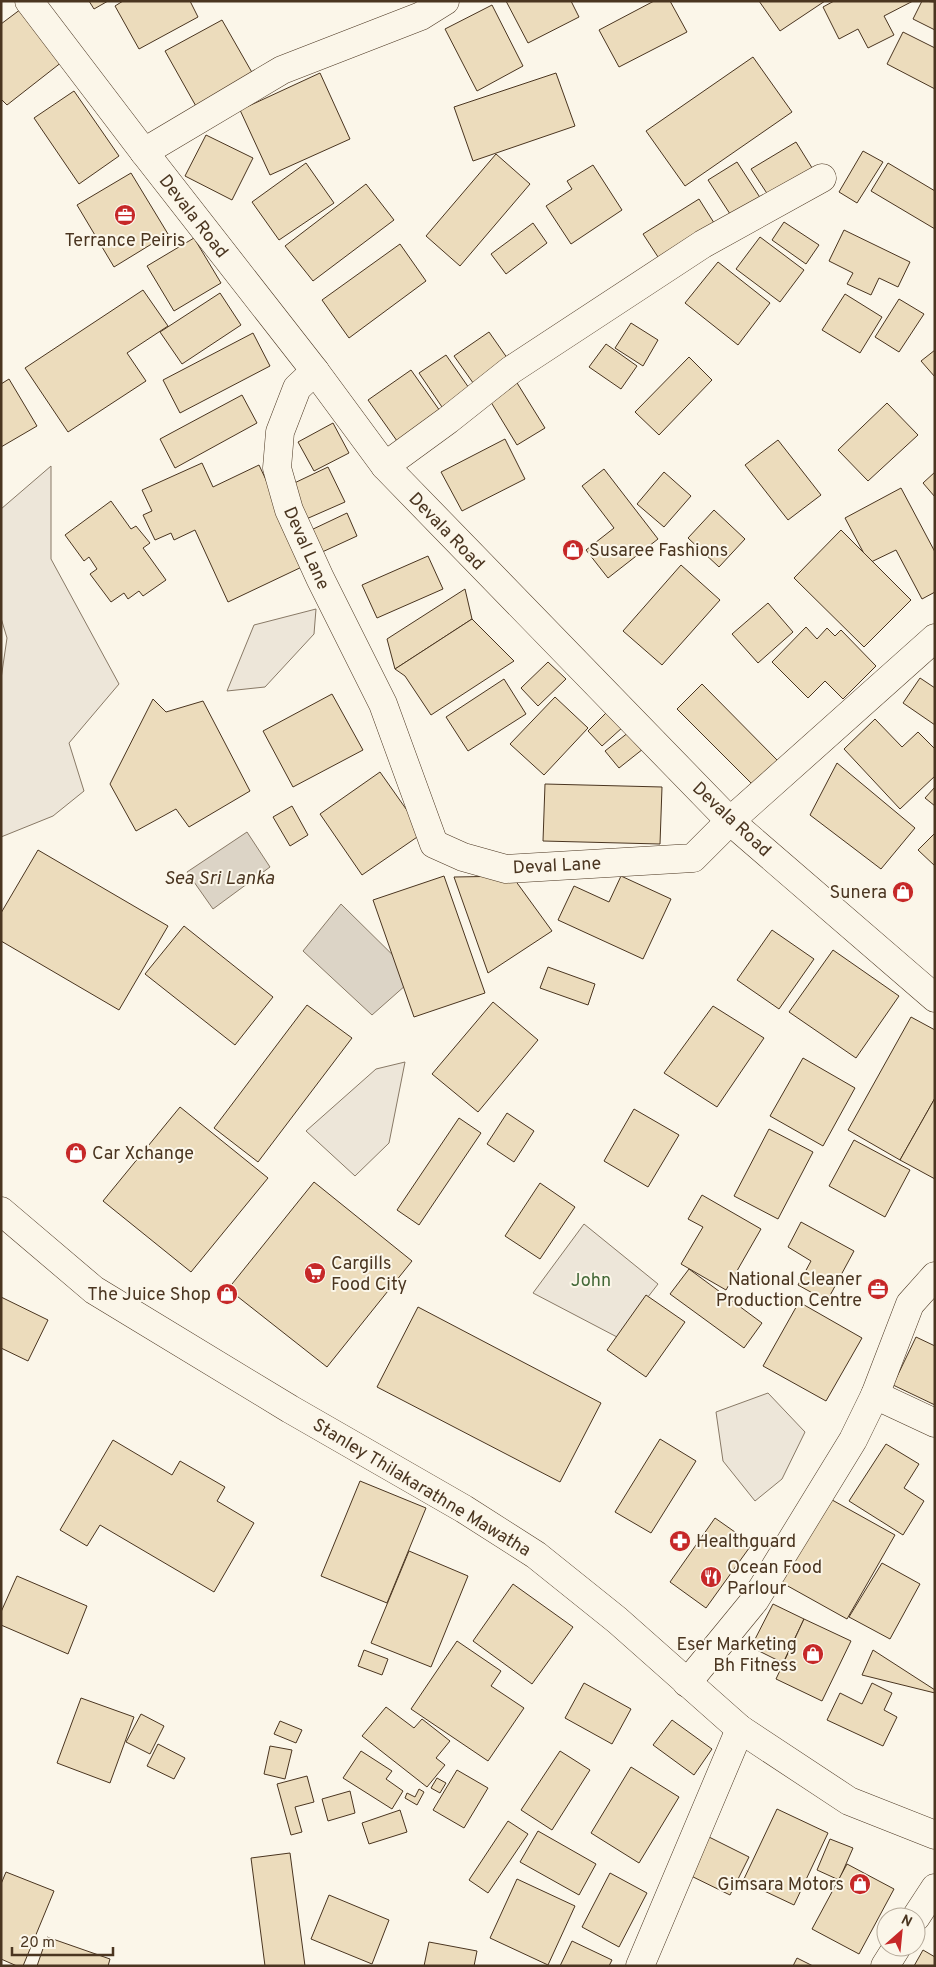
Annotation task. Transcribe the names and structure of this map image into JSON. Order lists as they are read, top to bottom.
{
  "streets": {
    "street": ["Devala Road", "Deval Lane", "Stanley Thilakarathne Mawatha"]
  },
  "crossings": [
    ["Devala Road", "Deval Lane"]
  ],
  "water": ["Sea Sri Lanka"],
  "parks": ["John"],
  "places": {
    "office": ["Terrance Peiris", "National Cleaner Production Centre"],
    "shop": [
      "Susaree Fashions",
      "Sunera",
      "Car Xchange",
      "The Juice Shop",
      "Eser Marketing Bh Fitness",
      "Gimsara Motors"
    ],
    "supermarket": ["Cargills Food City"],
    "pharmacy": ["Healthguard"],
    "restaurant": ["Ocean Food Parlour"]
  },
  "scale_bar": "20 m",
  "north": "top right"
}
